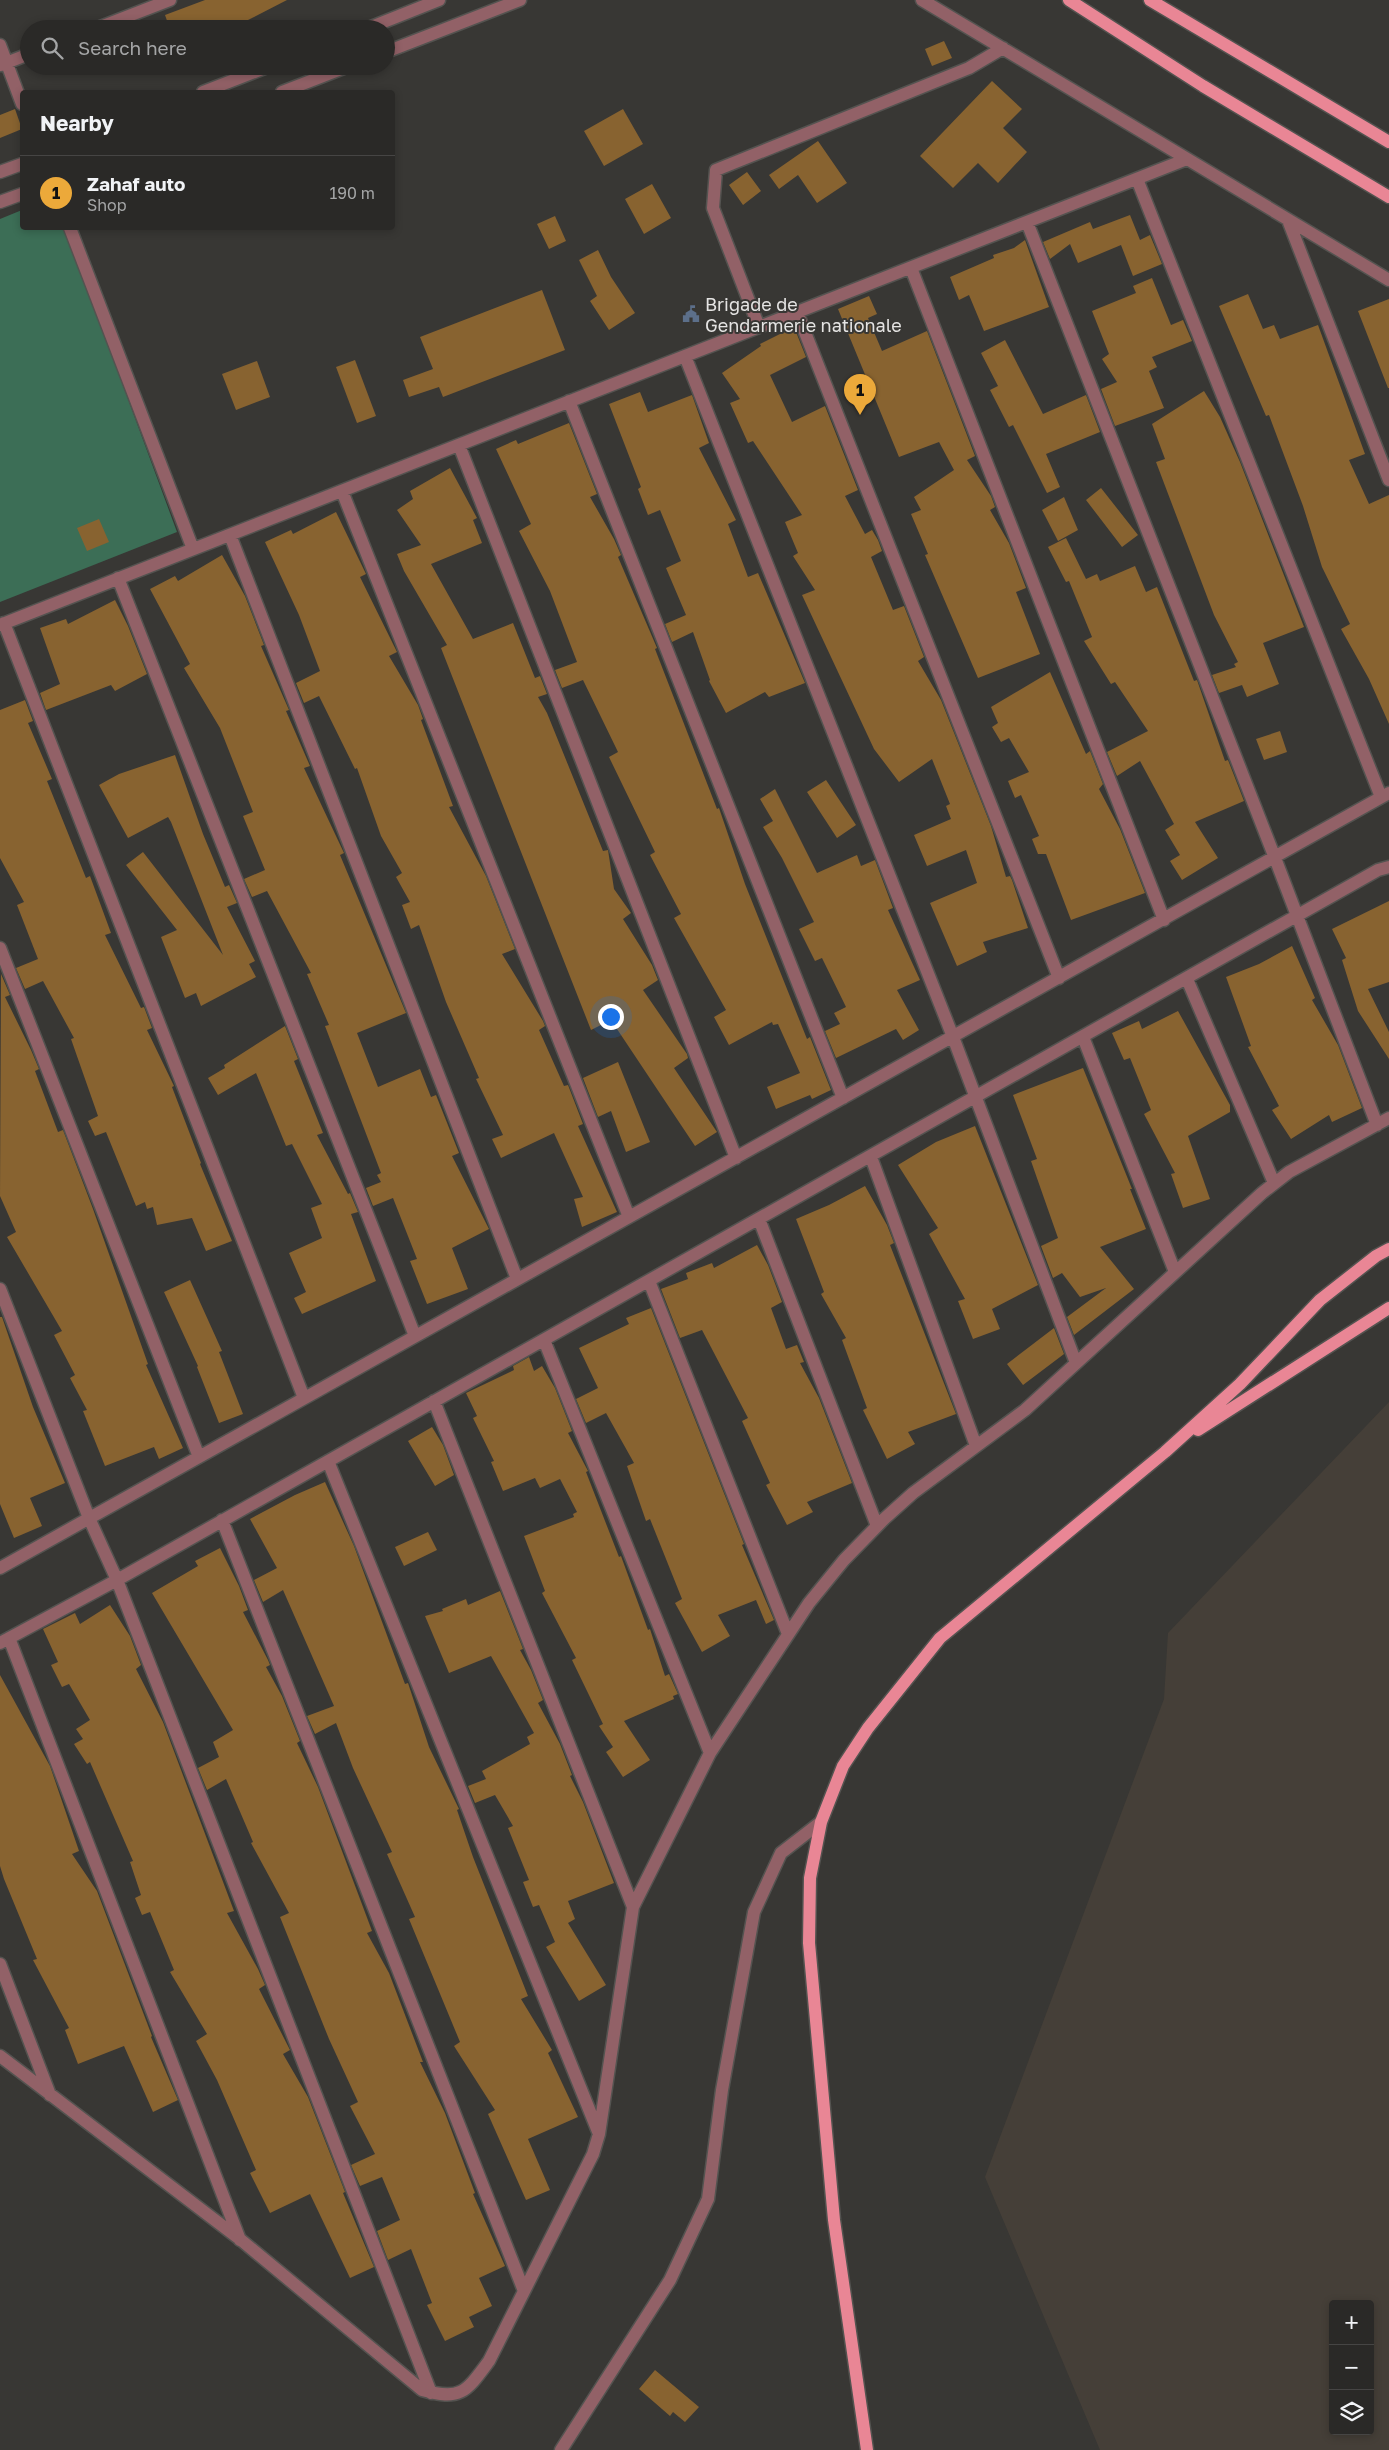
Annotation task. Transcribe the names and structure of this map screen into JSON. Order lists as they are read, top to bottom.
{
  "places": {
    "public building": ["Brigade de Gendarmerie nationale"]
  },
  "page": {
    "search": "Search here",
    "heading": "Nearby",
    "list": [
      {
        "mark": "1",
        "name": "Zahaf auto",
        "note": "Shop",
        "value": "190 m"
      }
    ],
    "pins": "1",
    "map_buttons": ["+", "−"]
  }
}
